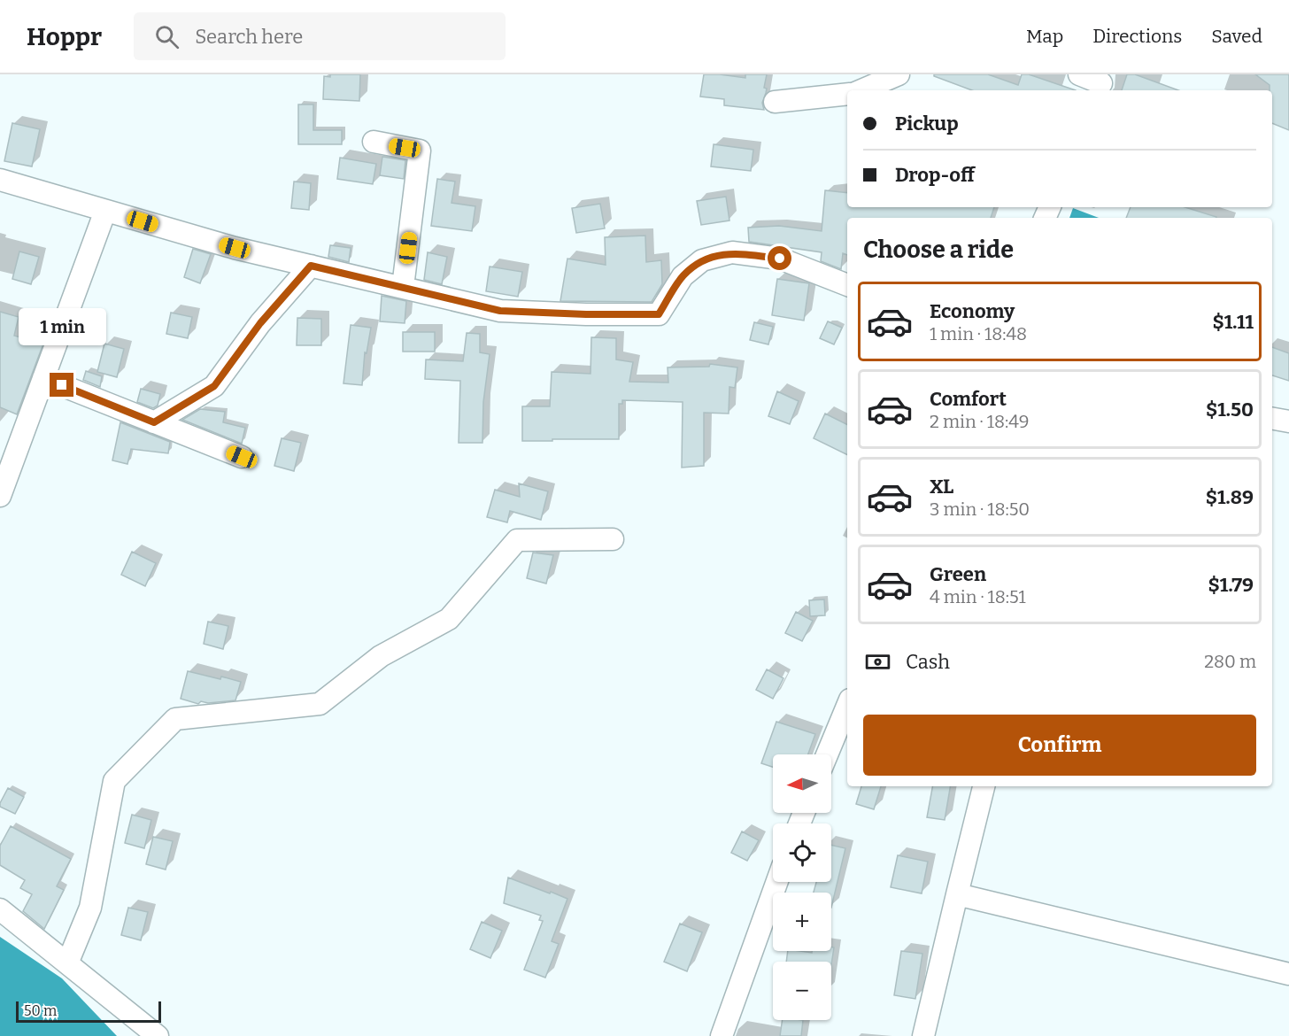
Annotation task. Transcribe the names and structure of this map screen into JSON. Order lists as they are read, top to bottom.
{
  "scale_bar": "50 m",
  "north": "left",
  "page": {
    "header": "Hoppr",
    "search": "Search here",
    "nav": ["Map", "Directions", "Saved"],
    "banner": ["Pickup", "Drop-off"],
    "heading": "Choose a ride",
    "list": [
      {
        "name": "Economy",
        "note": "1 min · 18:48",
        "value": "$1.11"
      },
      {
        "name": "Comfort",
        "note": "2 min · 18:49",
        "value": "$1.50"
      },
      {
        "name": "XL",
        "note": "3 min · 18:50",
        "value": "$1.89"
      },
      {
        "name": "Green",
        "note": "4 min · 18:51",
        "value": "$1.79"
      }
    ],
    "bubble": "1 min",
    "pay": ["Cash", "280 m"],
    "buttons": "Confirm",
    "map_buttons": ["+", "−"],
    "scale": "50 m"
  }
}
